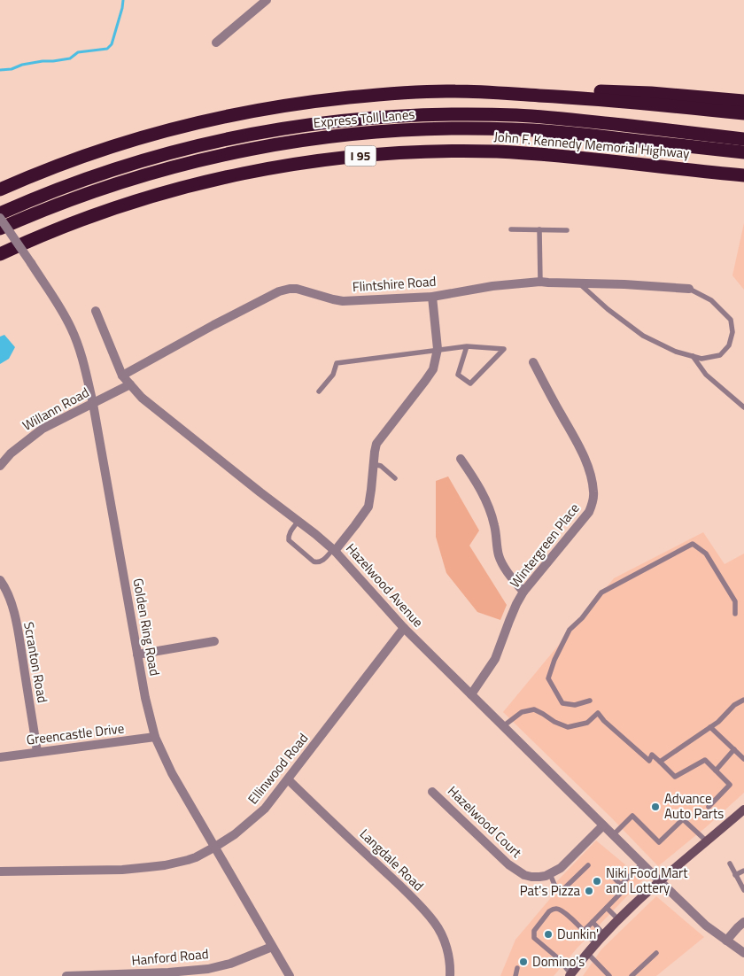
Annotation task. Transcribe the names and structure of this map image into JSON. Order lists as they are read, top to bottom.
{
  "streets": {
    "highway": ["Express Toll Lanes", "John F. Kennedy Memorial Highway", "I 95"],
    "street": [
      "Flintshire Road",
      "Willann Road",
      "Wintergreen Place",
      "Hazelwood Avenue",
      "Golden Ring Road",
      "Scranton Road",
      "Greencastle Drive",
      "Ellinwood Road",
      "Hazelwood Court",
      "Langdale Road",
      "Hanford Road"
    ]
  },
  "crossings": [
    ["Flintshire Road", "Hazelwood Avenue"],
    ["Willann Road", "Hazelwood Avenue"],
    ["Willann Road", "Golden Ring Road"],
    ["Wintergreen Place", "Hazelwood Avenue"],
    ["Hazelwood Avenue", "Ellinwood Road"],
    ["Golden Ring Road", "Greencastle Drive"],
    ["Golden Ring Road", "Ellinwood Road"],
    ["Golden Ring Road", "Hanford Road"],
    ["Scranton Road", "Greencastle Drive"],
    ["Ellinwood Road", "Langdale Road"]
  ],
  "places": [
    "Advance Auto Parts",
    "Niki Food Mart and Lottery",
    "Pat's Pizza",
    "Dunkin'",
    "Domino's"
  ]
}
